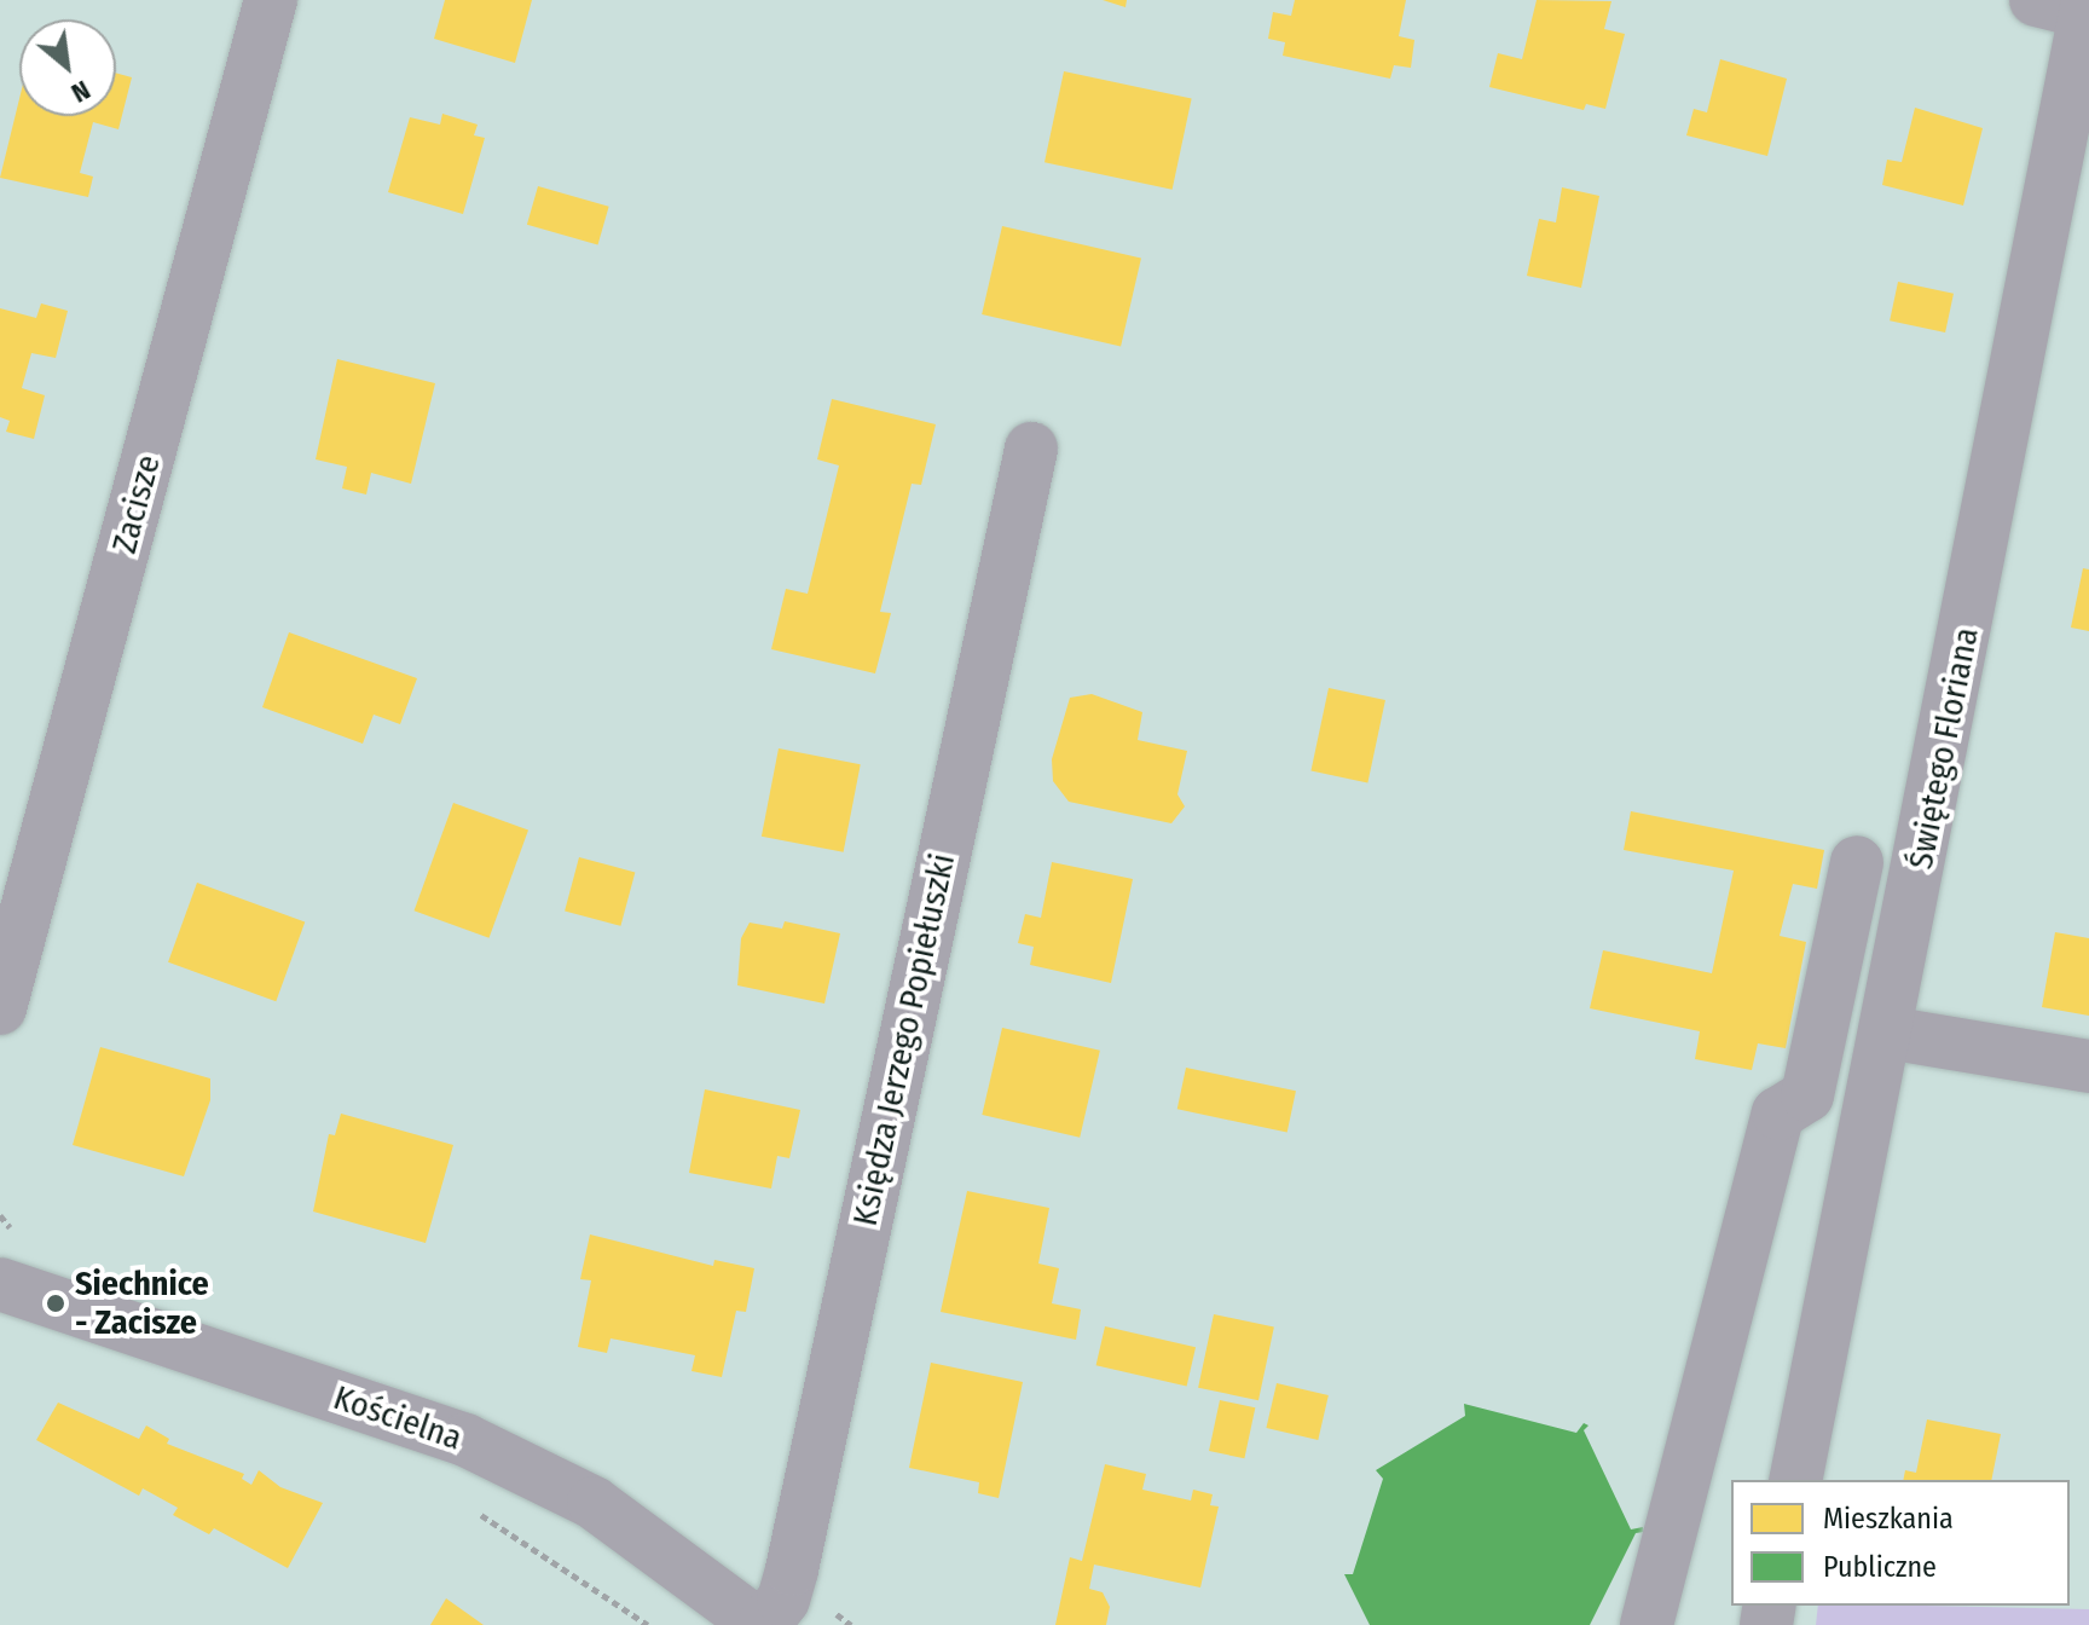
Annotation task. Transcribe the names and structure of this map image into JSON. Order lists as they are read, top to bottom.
{
  "streets": {
    "street": [
      "Zacisze",
      "Świętego Floriana",
      "Księdza Jerzego Popiełuszki",
      "Kościelna"
    ]
  },
  "crossings": [
    ["Księdza Jerzego Popiełuszki", "Kościelna"]
  ],
  "places": ["Siechnice - Zacisze"],
  "legend": ["Mieszkania", "Publiczne"],
  "north": "bottom right"
}
